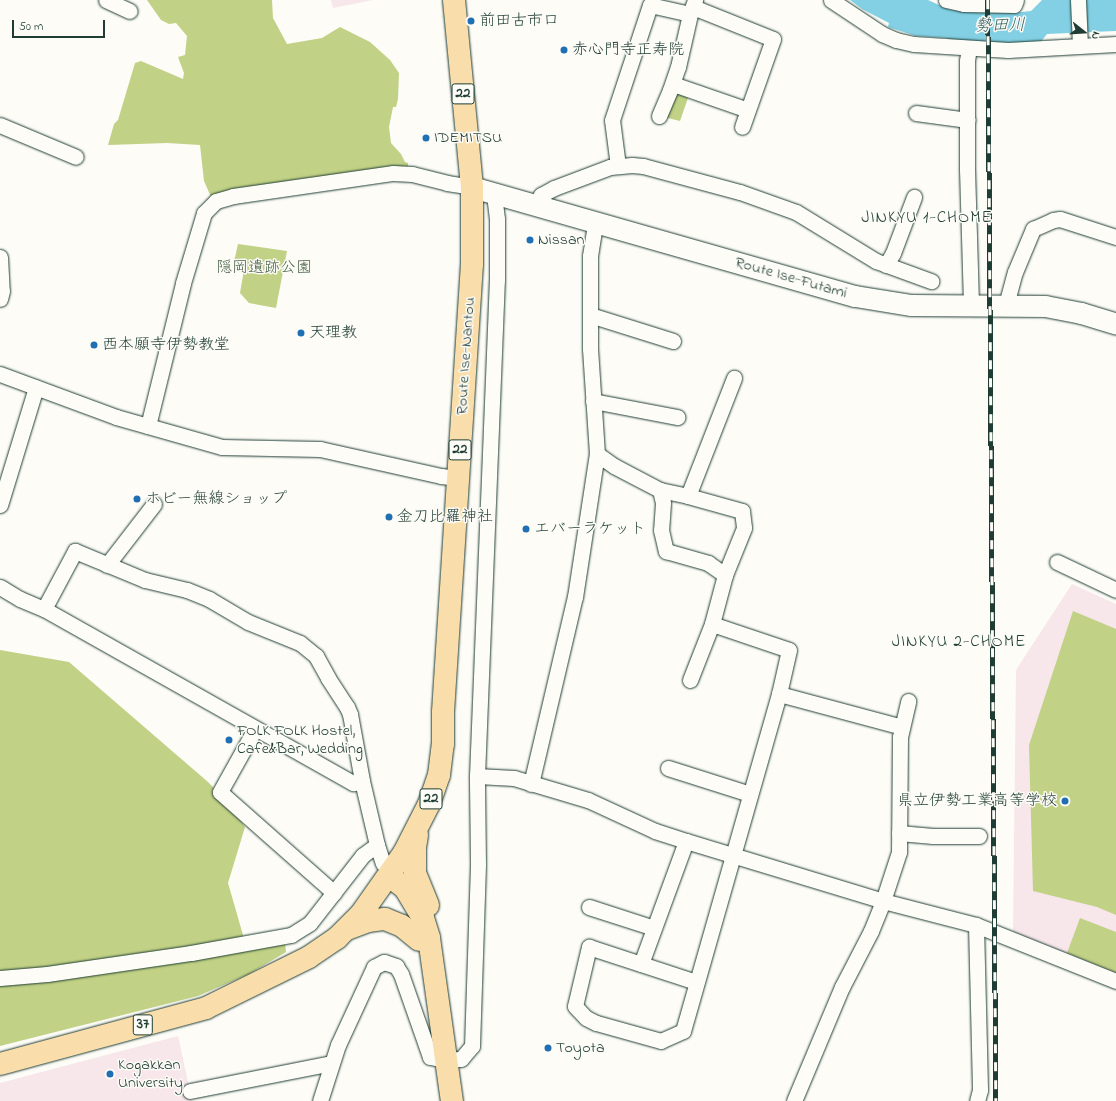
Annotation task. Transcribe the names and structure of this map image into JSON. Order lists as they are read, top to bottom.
{
  "streets": {
    "main road": [
      "22",
      "Route Ise-Futami",
      "Route Ise-Nantou",
      "37"
    ]
  },
  "crossings": [
    ["Route Ise-Futami", "Route Ise-Nantou"],
    ["Route Ise-Nantou", "37"]
  ],
  "districts": ["JINKYU 1-CHOME", "JINKYU 2-CHOME"],
  "water": ["勢田川"],
  "parks": ["隠岡遺跡公園"],
  "places": [
    "前田古市口",
    "赤心門寺正寿院",
    "IDEMITSU",
    "Nissan",
    "天理教",
    "西本願寺伊勢教堂",
    "ホビー無線ショップ",
    "金刀比羅神社",
    "エバーラケット",
    "FOLK FOLK Hostel, Cafe&Bar, Wedding",
    "県立伊勢工業高等学校",
    "Toyota",
    "Kogakkan University"
  ],
  "scale_bar": "50 m",
  "north": "right"
}
